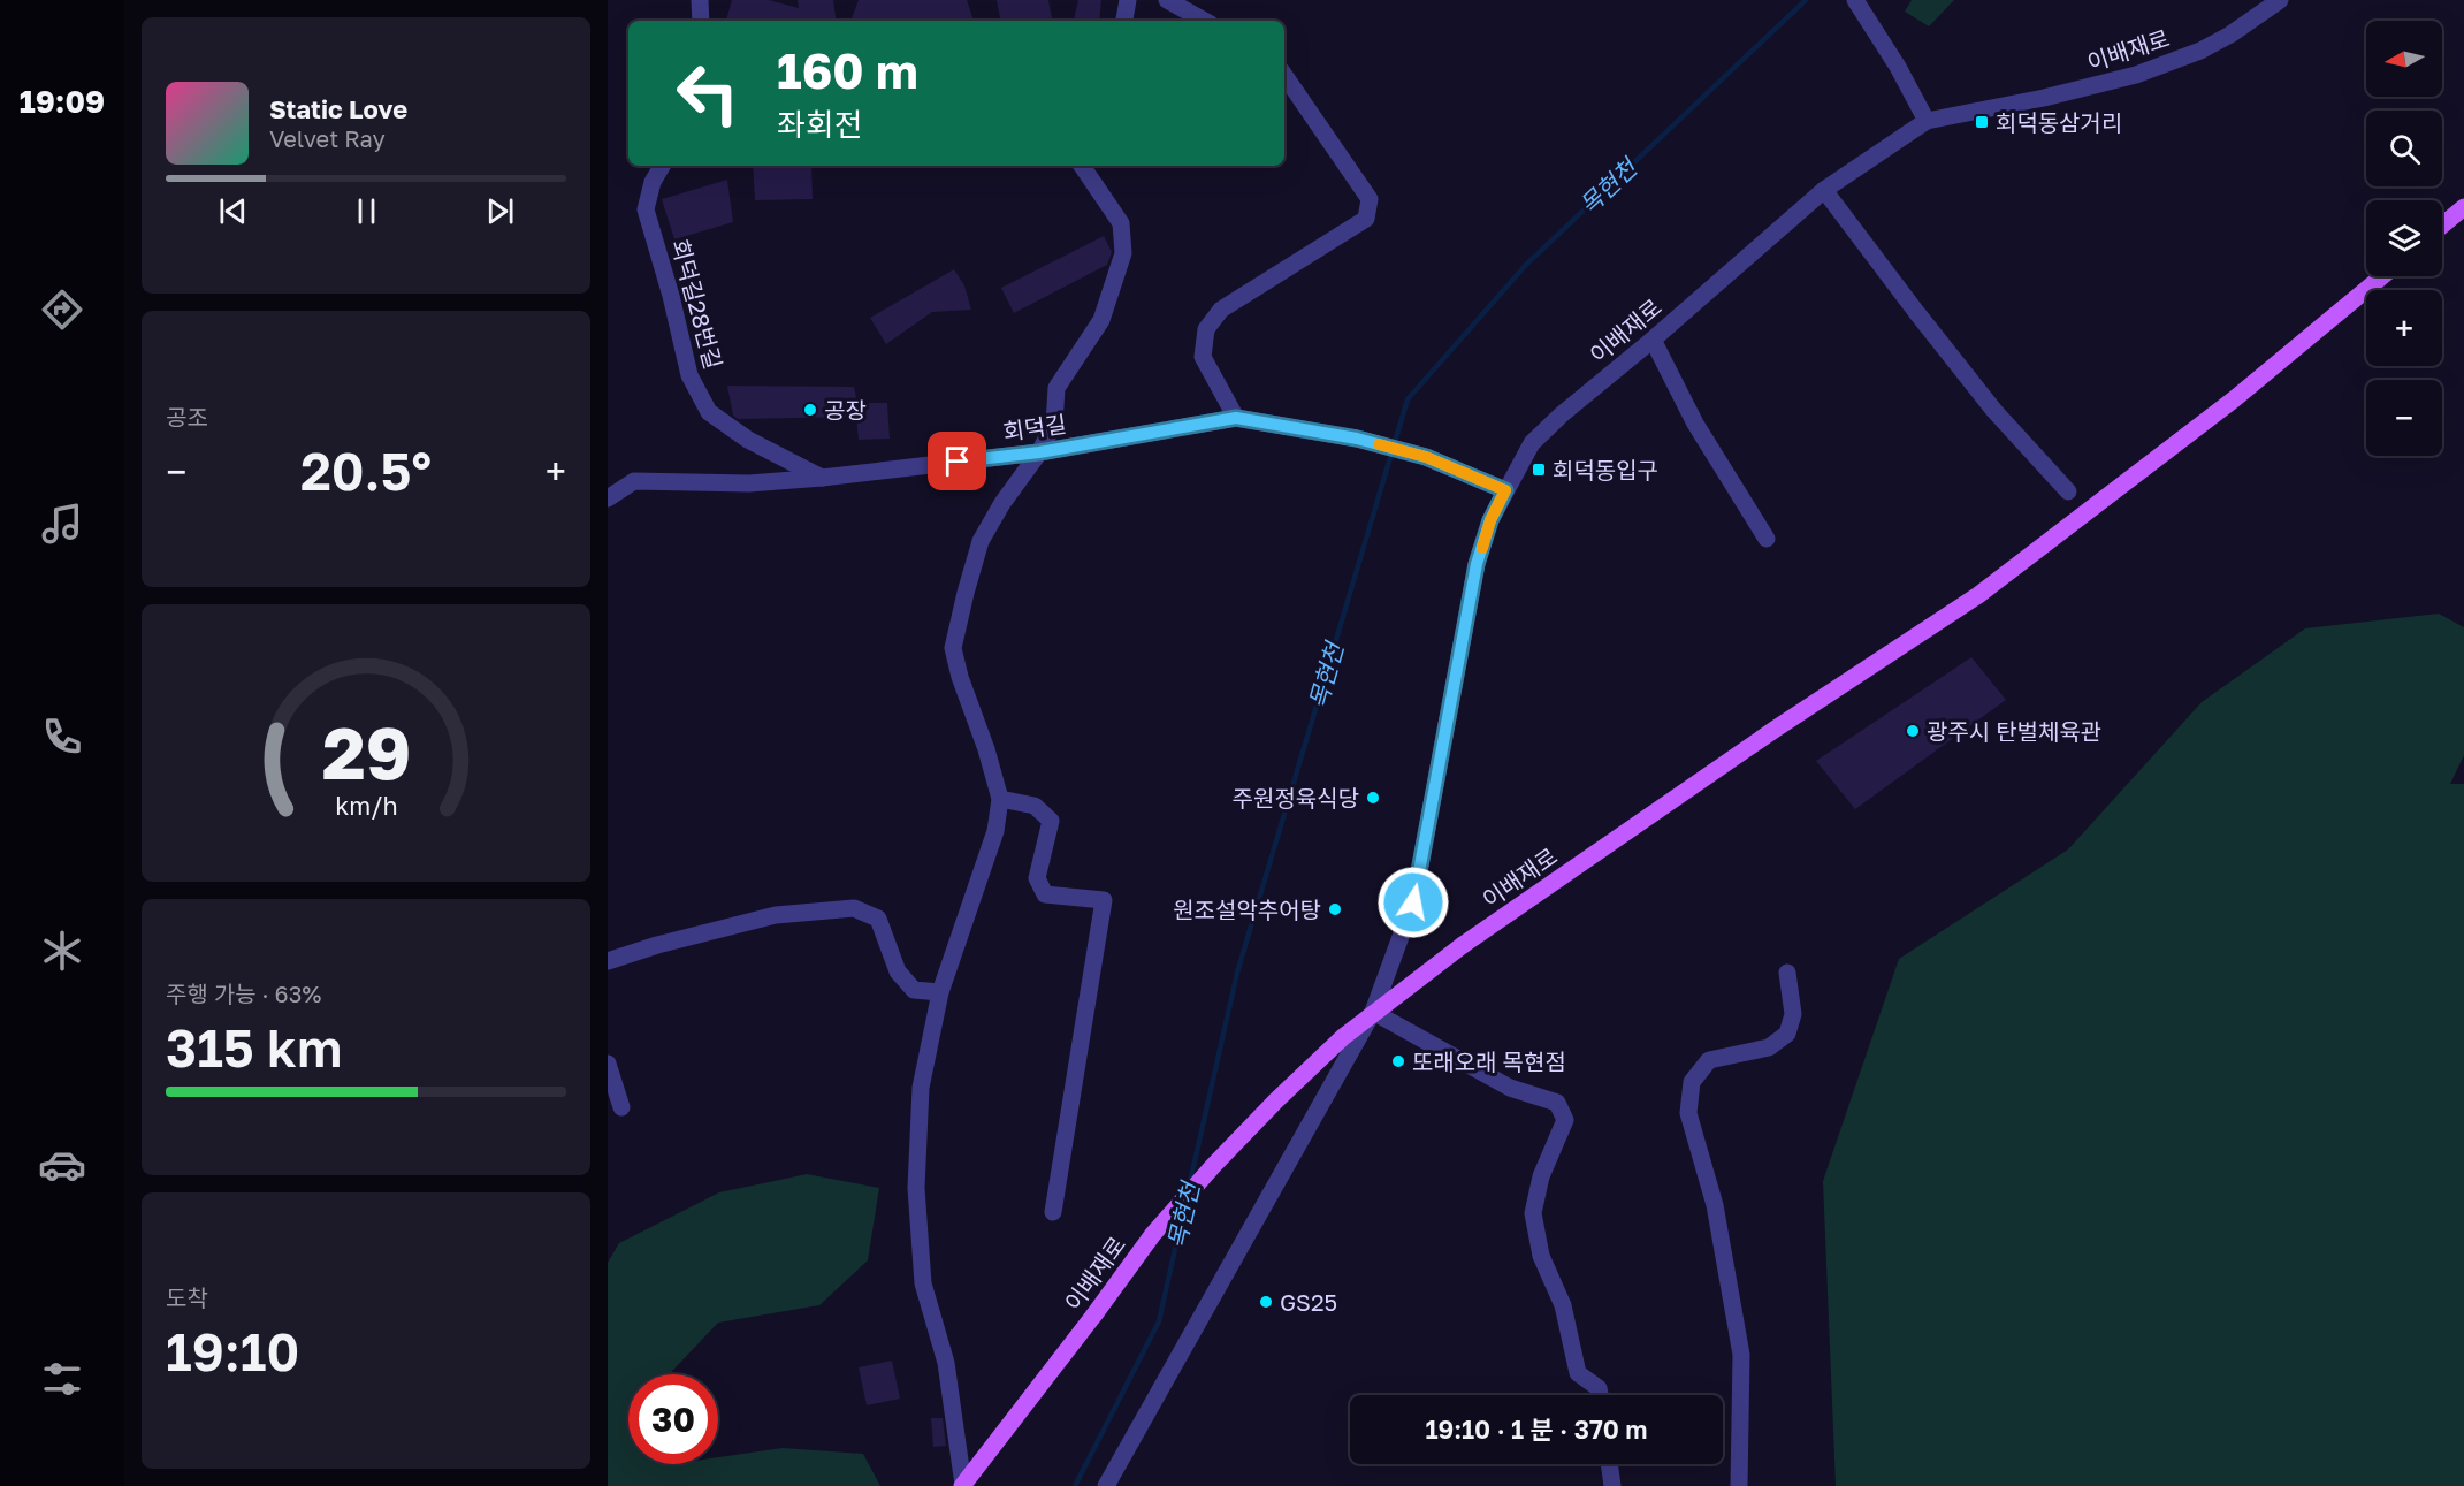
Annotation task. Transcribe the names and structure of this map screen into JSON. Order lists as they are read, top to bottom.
{
  "streets": {
    "main road": ["이배재로"],
    "street": ["회덕길28번길", "회덕길"]
  },
  "crossings": [
    ["이배재로", "회덕길"],
    ["회덕길28번길", "회덕길"]
  ],
  "water": ["목현천"],
  "places": {
    "transit": ["회덕동삼거리", "회덕동입구"],
    "other": [
      "공장",
      "광주시 탄벌체육관",
      "주원정육식당",
      "원조설악추어탕",
      "또래오래 목현점",
      "GS25"
    ]
  },
  "north": "left",
  "page": {
    "tabs": "19:09",
    "map_buttons": ["+", "−"],
    "turn": ["160 m", "좌회전"],
    "song": ["Static Love", "Velvet Ray"],
    "tile": [
      "공조",
      ["주행 가능 · 63%", "315 km"],
      ["도착", "19:10"]
    ],
    "heat": ["−", "20.5°", "+"],
    "limit": "30",
    "trip": "19:10 · 1 분 · 370 m",
    "gauge": ["29", "km/h"]
  }
}
